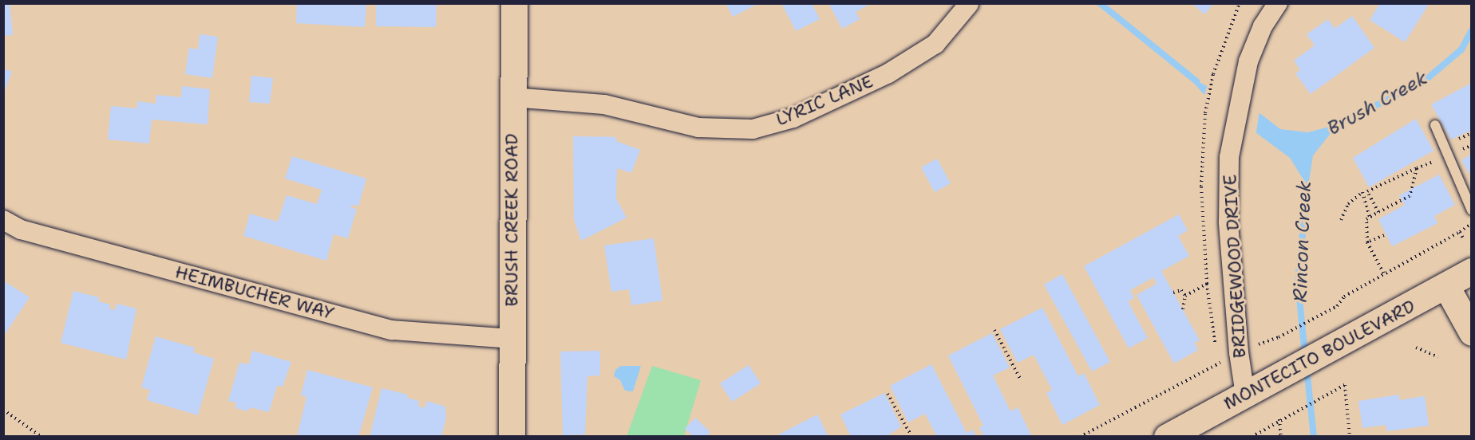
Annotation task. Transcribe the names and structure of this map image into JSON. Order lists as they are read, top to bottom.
{
  "streets": {
    "street": [
      "LYRIC LANE",
      "BRUSH CREEK ROAD",
      "BRIDGEWOOD DRIVE",
      "HEIMBUCHER WAY",
      "MONTECITO BOULEVARD"
    ]
  },
  "crossings": [
    ["LYRIC LANE", "BRUSH CREEK ROAD"],
    ["BRUSH CREEK ROAD", "HEIMBUCHER WAY"],
    ["BRIDGEWOOD DRIVE", "MONTECITO BOULEVARD"]
  ],
  "water": ["Brush Creek", "Rincon Creek"]
}
